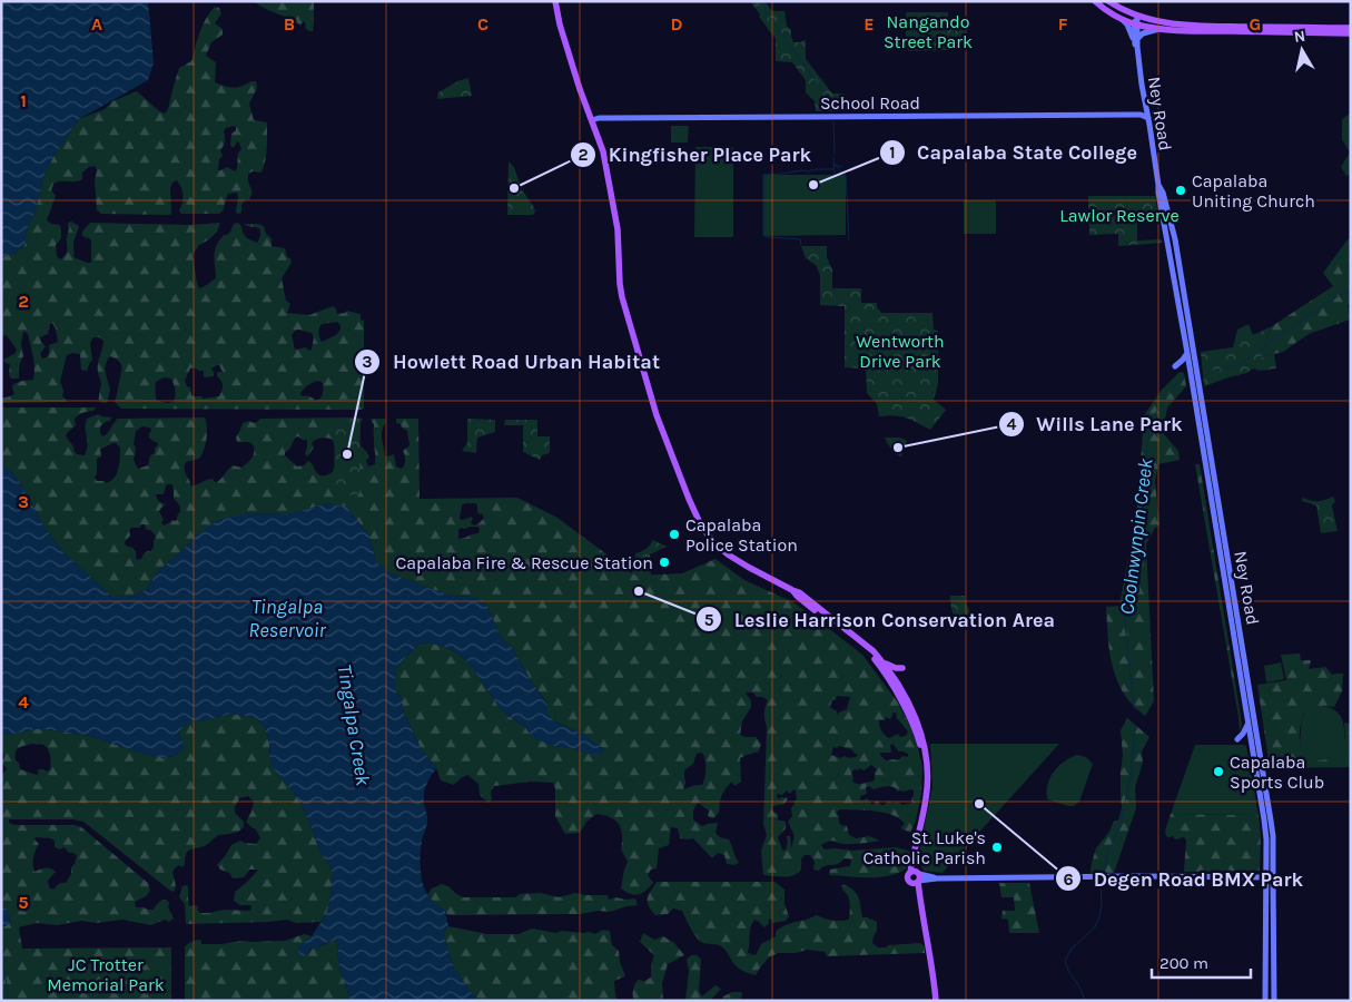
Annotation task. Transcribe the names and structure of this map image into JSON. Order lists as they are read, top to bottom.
{
  "streets": {
    "main road": ["School Road", "Ney Road"]
  },
  "crossings": [
    ["School Road", "Ney Road"]
  ],
  "water": ["Coolnwynpin Creek", "Tingalpa Reservoir", "Tingalpa Creek"],
  "parks": [
    "Nangando Street Park",
    "Lawlor Reserve",
    "Wentworth Drive Park",
    "JC Trotter Memorial Park"
  ],
  "places": [
    "Capalaba State College",
    "Kingfisher Place Park",
    "Capalaba Uniting Church",
    "Wills Lane Park",
    "Howlett Road Urban Habitat",
    "Capalaba Police Station",
    "Capalaba Fire & Rescue Station",
    "Leslie Harrison Conservation Area",
    "Capalaba Sports Club",
    "Degen Road BMX Park",
    "St. Luke's Catholic Parish"
  ],
  "scale_bar": "200 m",
  "north": "top",
  "grid": {
    "columns": [
      "A",
      "B",
      "C",
      "D",
      "E",
      "F",
      "G"
    ],
    "rows": [
      "1",
      "2",
      "3",
      "4",
      "5"
    ]
  }
}
